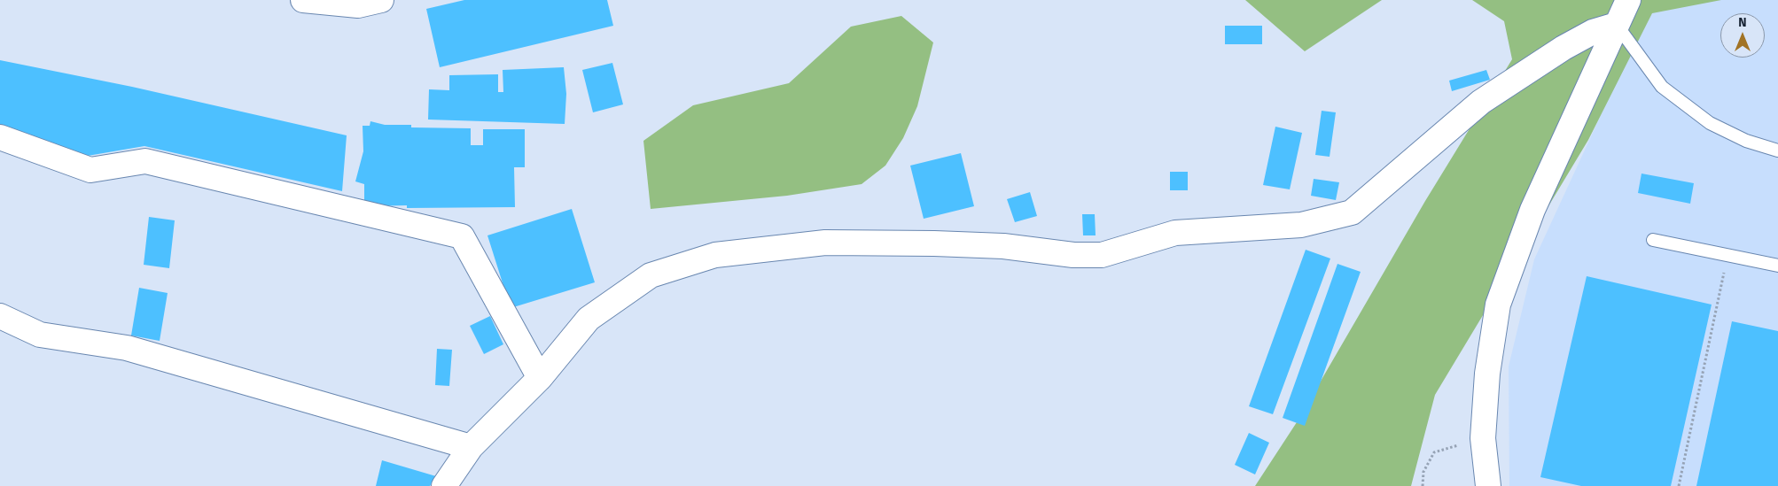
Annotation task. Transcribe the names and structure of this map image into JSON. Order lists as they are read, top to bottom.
{
  "north": "top"
}
